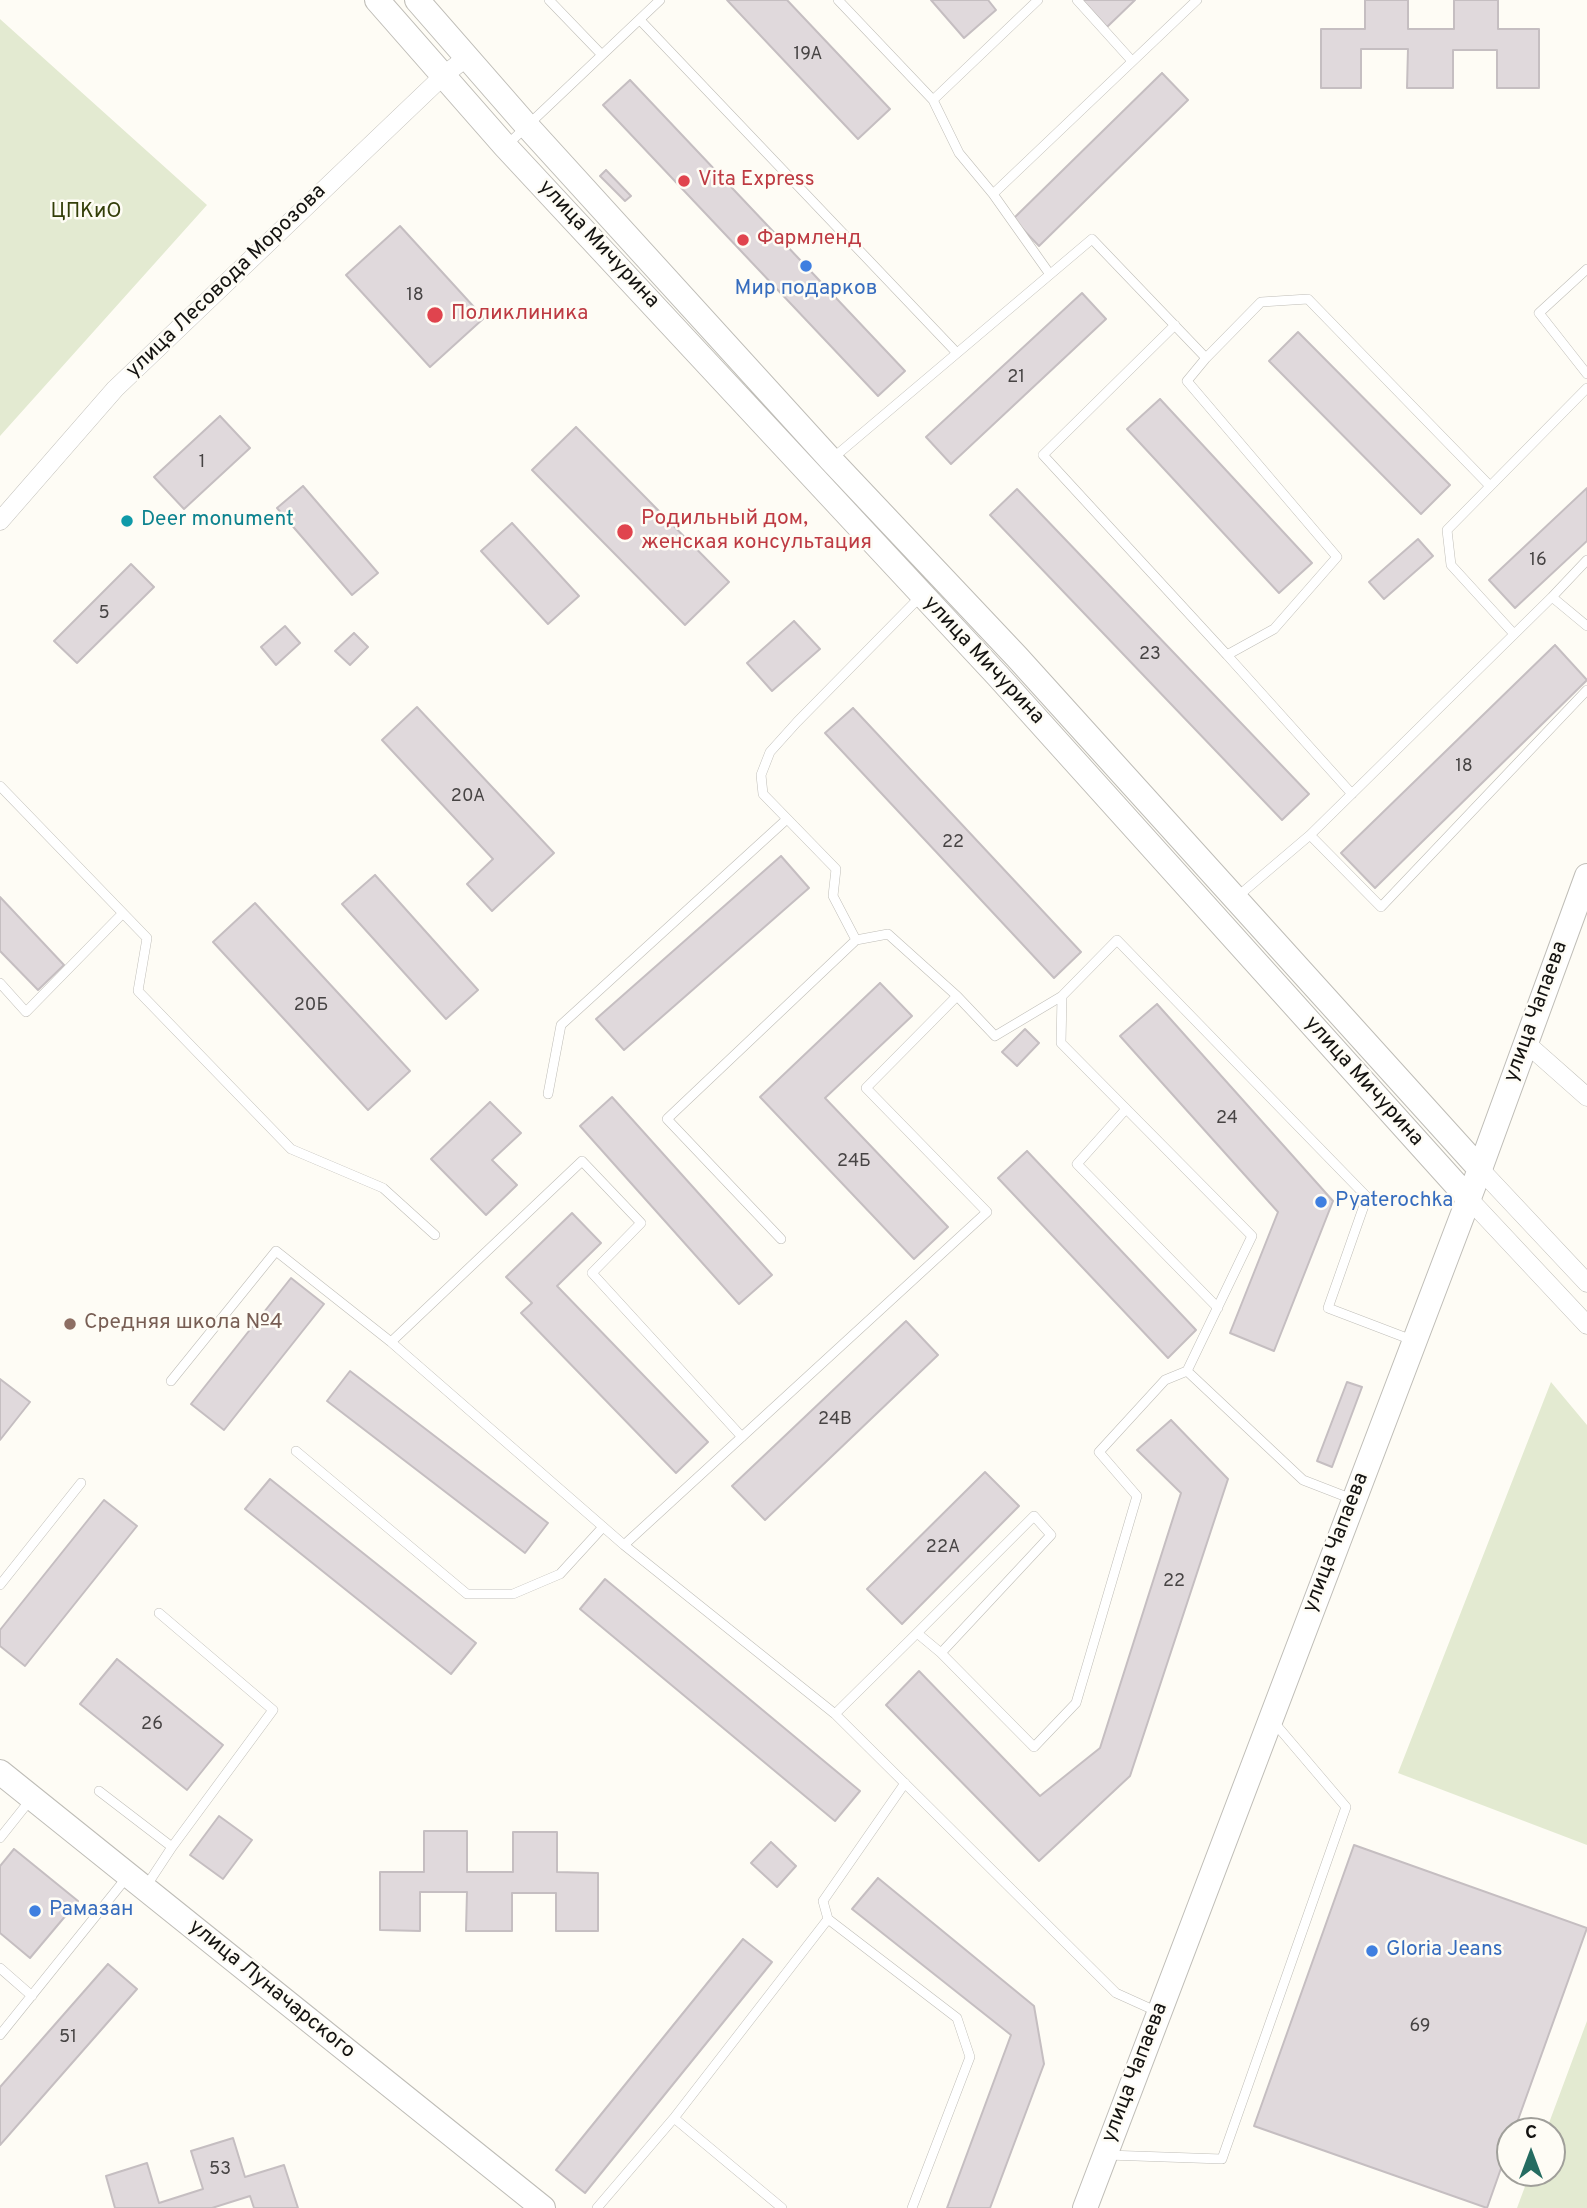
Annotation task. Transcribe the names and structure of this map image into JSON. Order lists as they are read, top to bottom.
{
  "streets": {
    "street": [
      "улица Мичурина",
      "улица Лесовода Морозова",
      "улица Чапаева",
      "улица Луначарского"
    ]
  },
  "crossings": [
    ["улица Мичурина", "улица Лесовода Морозова"],
    ["улица Мичурина", "улица Чапаева"]
  ],
  "parks": ["ЦПКиО"],
  "places": [
    "Vita Express",
    "Фармленд",
    "Мир подарков",
    "Поликлиника",
    "Deer monument",
    "Родильный дом, женская консультация",
    "Pyaterochka",
    "Средняя школа №4",
    "Рамазан",
    "Gloria Jeans"
  ],
  "house_numbers": [
    "19А",
    "18",
    "21",
    "1",
    "16",
    "5",
    "23",
    "18",
    "20А",
    "22",
    "20Б",
    "24",
    "24Б",
    "24В",
    "22А",
    "22",
    "26",
    "69",
    "51",
    "53"
  ],
  "north": "top"
}
